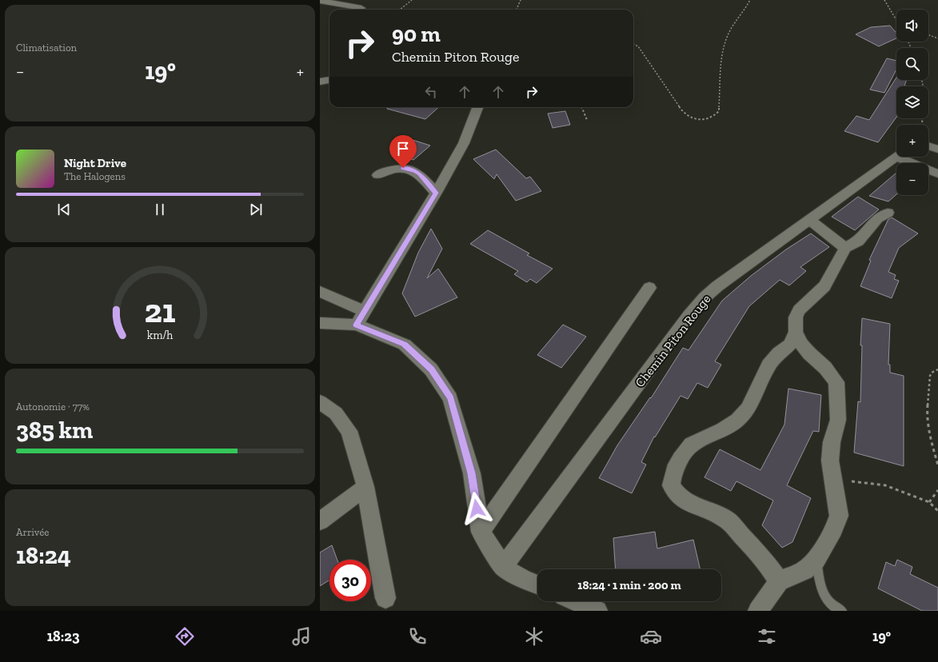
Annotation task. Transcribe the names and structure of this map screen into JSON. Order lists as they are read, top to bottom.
{
  "streets": {
    "street": ["Chemin Piton Rouge"]
  },
  "page": {
    "tile": [
      "Climatisation",
      ["Autonomie · 77%", "385 km"],
      ["Arrivée", "18:24"]
    ],
    "map_buttons": ["+", "−"],
    "turn": ["90 m", "Chemin Piton Rouge"],
    "heat": ["−", "19°", "+"],
    "song": ["Night Drive", "The Halogens"],
    "limit": "30",
    "trip": "18:24 · 1 min · 200 m",
    "tabs": ["18:23", "19°"],
    "gauge": ["21", "km/h"]
  }
}
